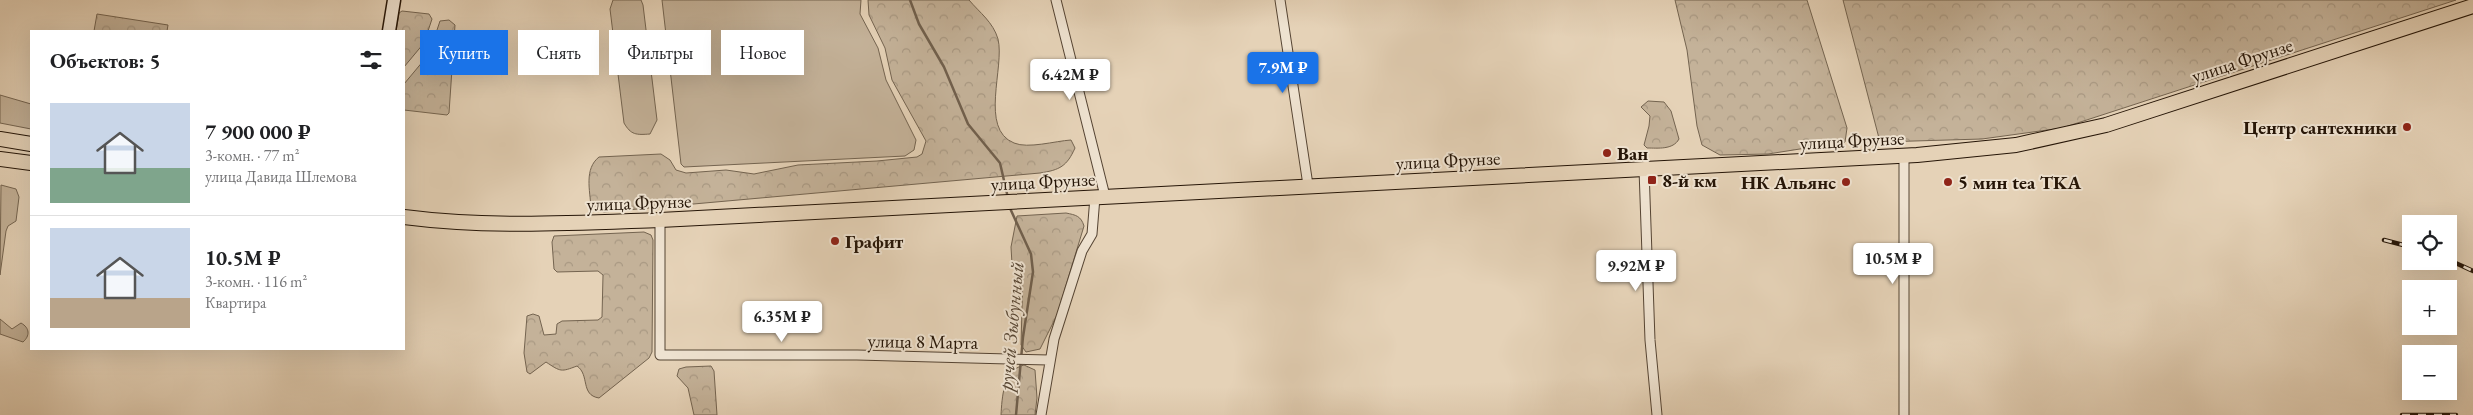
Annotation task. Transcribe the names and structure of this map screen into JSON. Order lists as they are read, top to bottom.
{
  "streets": {
    "main road": ["улица Фрунзе"],
    "street": ["улица 8 Марта"]
  },
  "crossings": [
    ["улица Фрунзе", "улица 8 Марта"]
  ],
  "water": ["ручей Зыбунный"],
  "places": {
    "other": [
      "Центр сантехники",
      "Ван",
      "НК Альянс",
      "5 мин tea TKA",
      "Графит"
    ],
    "transit": ["8-й км"]
  },
  "page": {
    "chip": [
      "Купить",
      "Снять",
      "Фильтры",
      "Новое"
    ],
    "heading": "Объектов: 5",
    "price": [
      "7.9M ₽",
      "6.42M ₽",
      "10.5M ₽",
      "9.92M ₽",
      "6.35M ₽"
    ],
    "list": [
      {
        "name": "7 900 000 ₽",
        "note": "3-комн. · 77 m² · улица Давида Шлемова"
      },
      {
        "name": "10.5M ₽",
        "note": "3-комн. · 116 m² · Квартира"
      }
    ],
    "map_buttons": ["+", "−"]
  }
}
